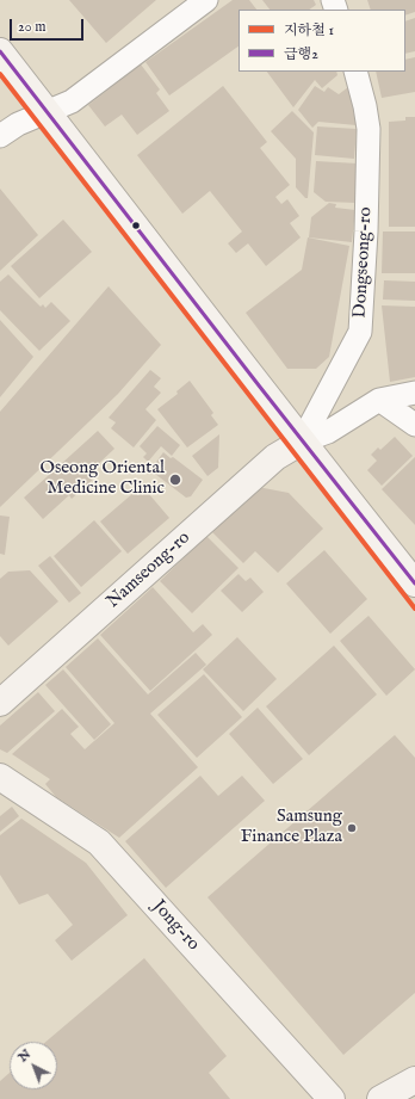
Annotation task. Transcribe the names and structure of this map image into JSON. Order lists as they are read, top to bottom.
{
  "streets": {
    "street": ["Dongseong-ro", "Namseong-ro", "Jong-ro"]
  },
  "crossings": [
    ["Dongseong-ro", "Namseong-ro"]
  ],
  "places": ["Oseong Oriental Medicine Clinic", "Samsung Finance Plaza"],
  "lines": ["transit line 급행2", "metro line 1"],
  "legend": ["지하철 1", "급행2"],
  "scale_bar": "20 m",
  "north": "top left"
}
